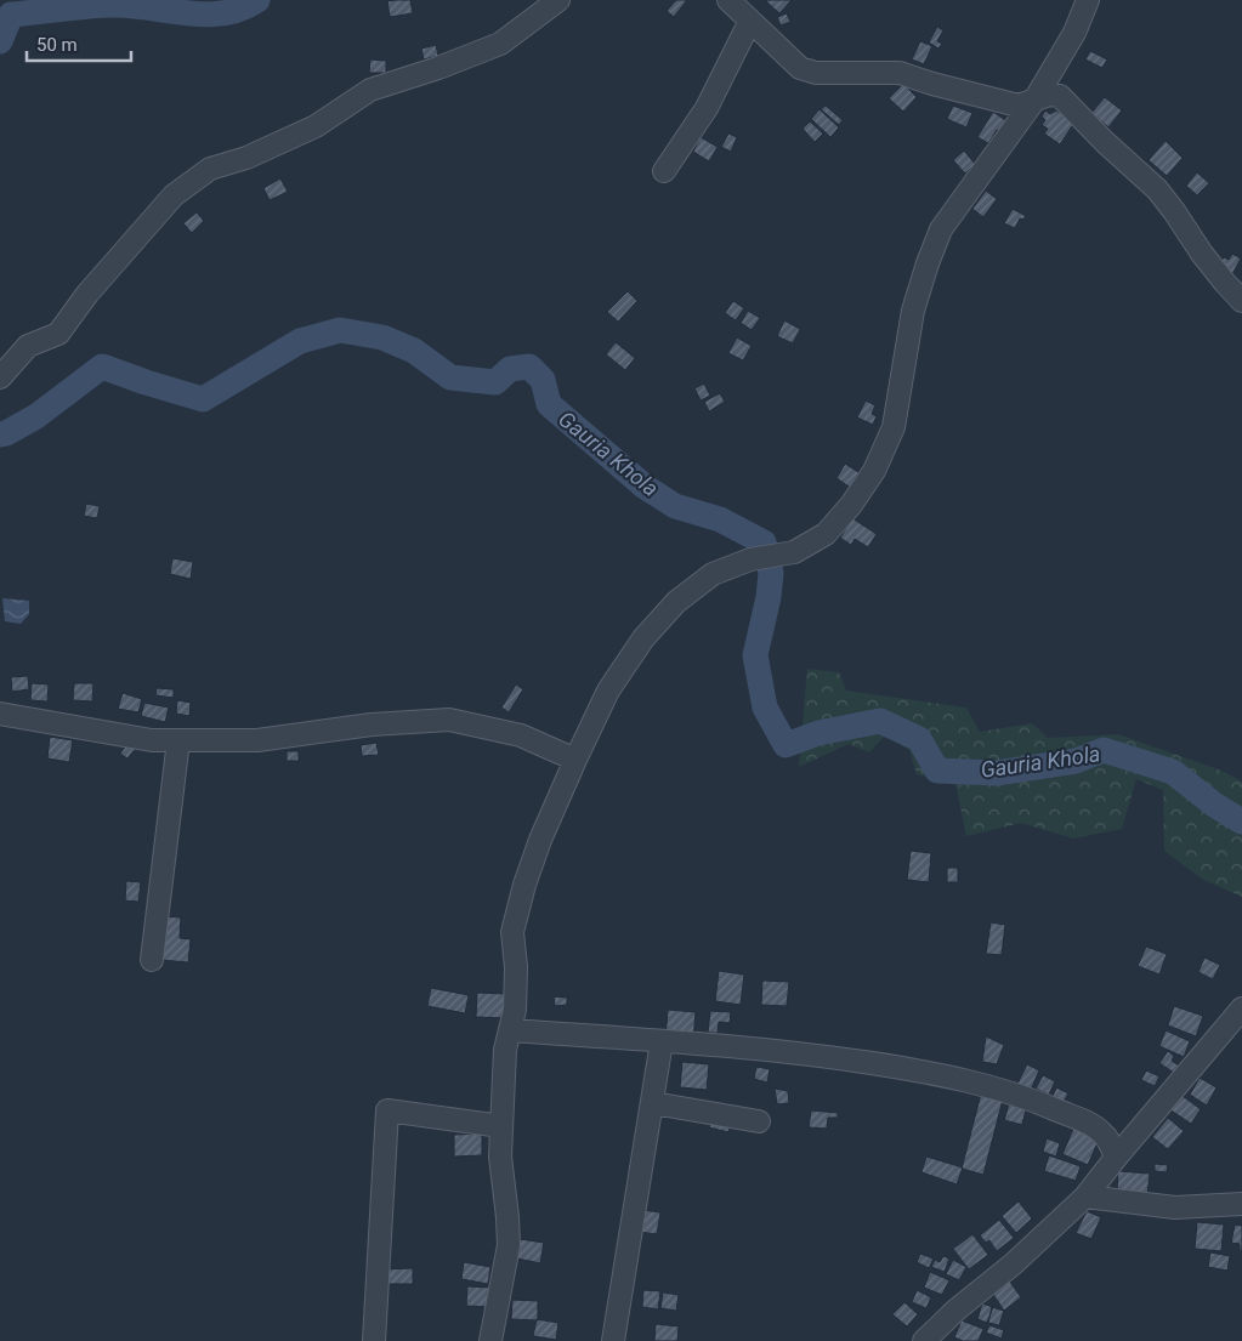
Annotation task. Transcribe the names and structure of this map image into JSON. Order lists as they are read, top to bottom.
{
  "water": ["Gauria Khola"],
  "scale_bar": "50 m"
}
